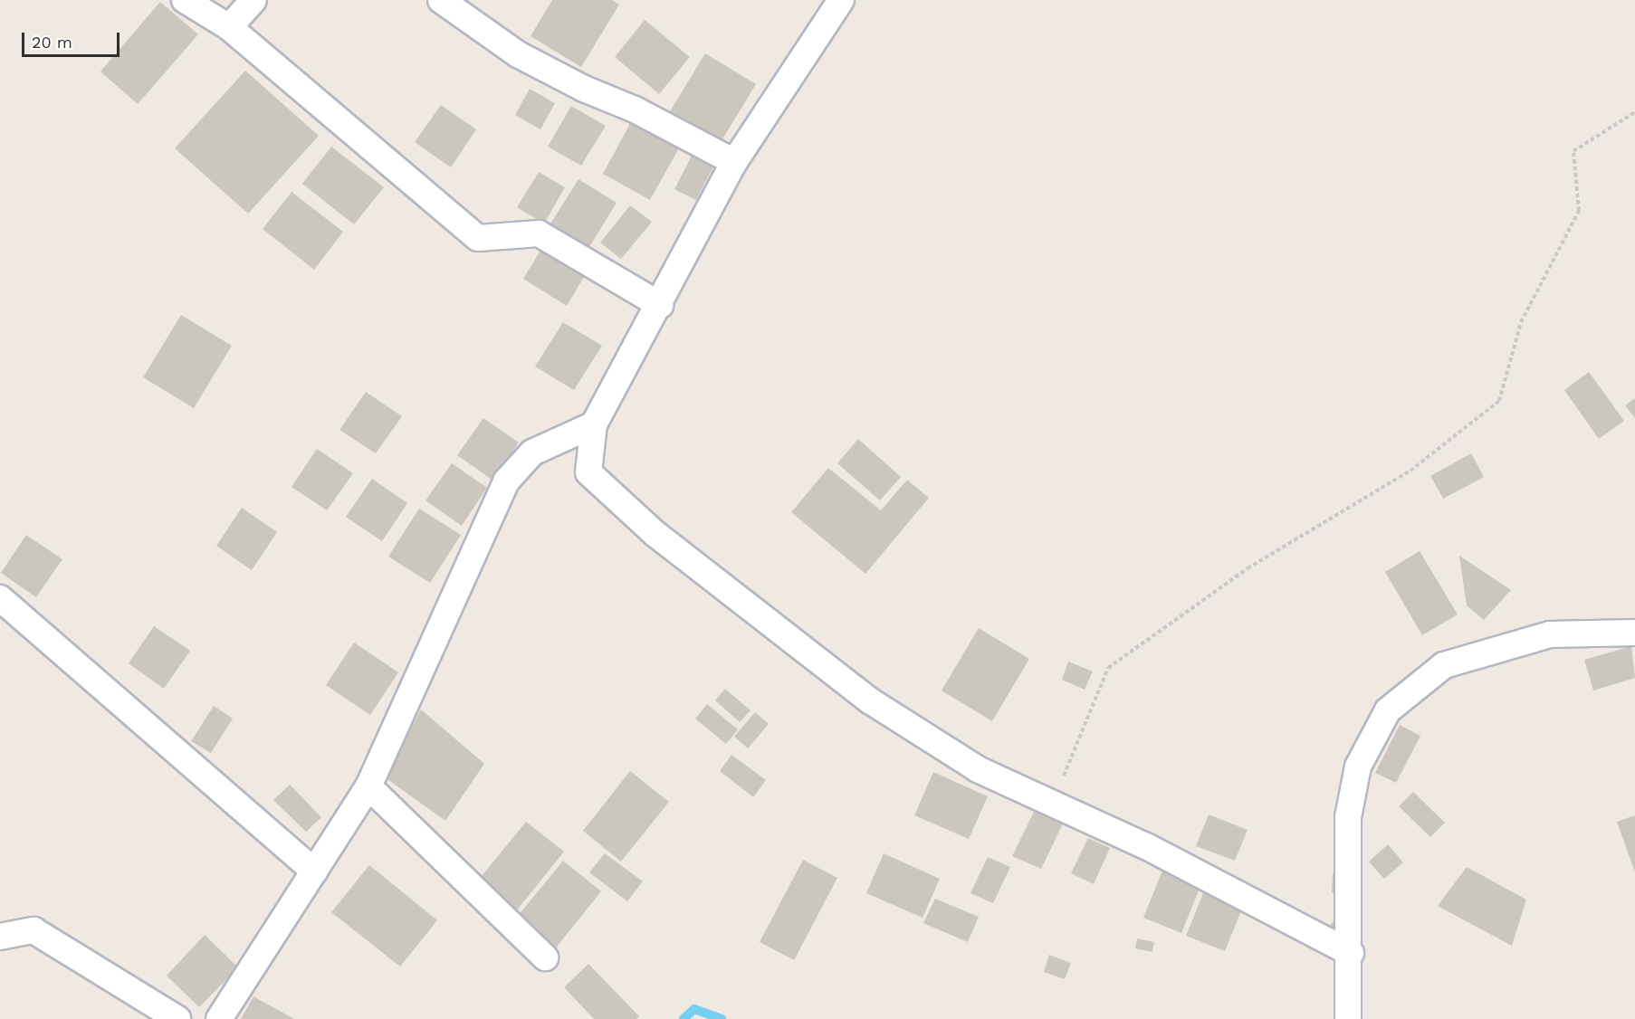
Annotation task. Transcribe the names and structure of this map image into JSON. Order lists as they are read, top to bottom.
{
  "scale_bar": "20 m"
}
